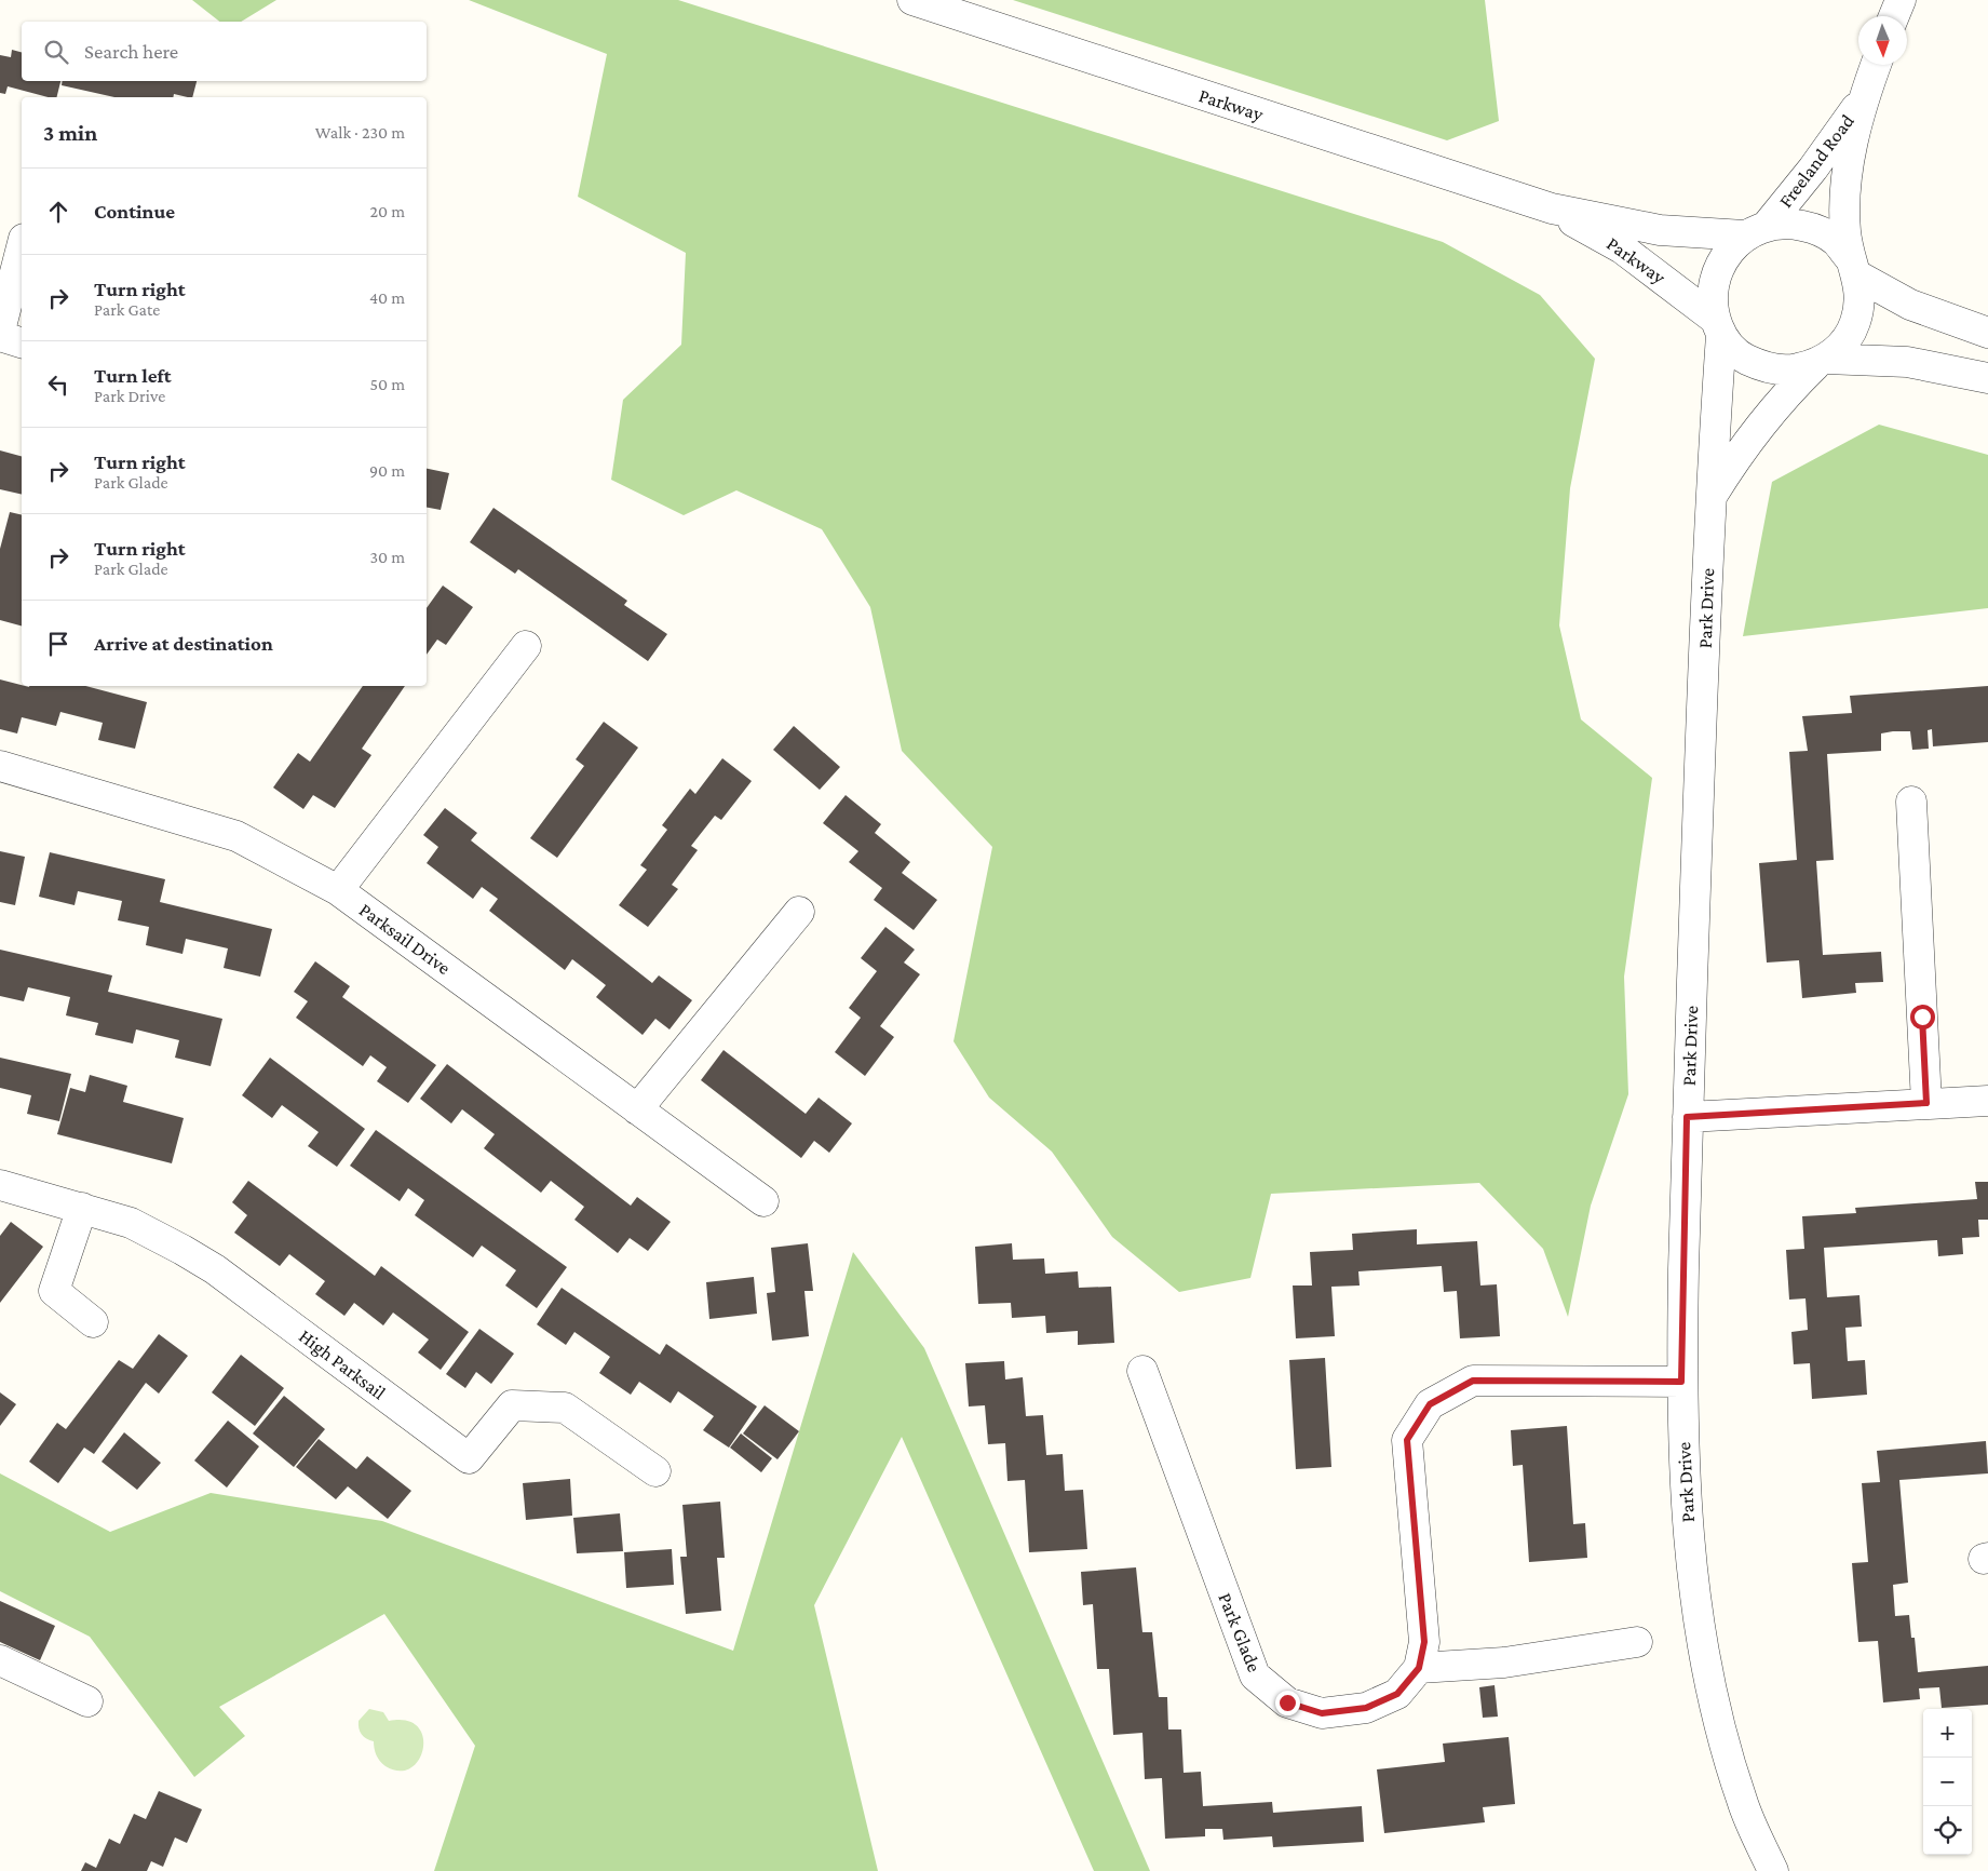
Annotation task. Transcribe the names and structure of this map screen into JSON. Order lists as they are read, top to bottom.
{
  "streets": {
    "street": [
      "Parkway",
      "Freeland Road",
      "Park Drive",
      "Parksail Drive",
      "High Parksail",
      "Park Glade"
    ]
  },
  "crossings": [
    ["Parkway", "Freeland Road"],
    ["Parkway", "Park Drive"],
    ["Freeland Road", "Park Drive"],
    ["Park Drive", "Park Glade"]
  ],
  "north": "bottom",
  "page": {
    "search": "Search here",
    "heading": ["3 min", "Walk · 230 m"],
    "list": [
      ["Continue", "20 m"],
      ["Turn right", "Park Gate", "40 m"],
      ["Turn left", "Park Drive", "50 m"],
      ["Turn right", "Park Glade", "90 m"],
      ["Turn right", "Park Glade", "30 m"],
      "Arrive at destination"
    ],
    "map_buttons": ["+", "−"]
  }
}
